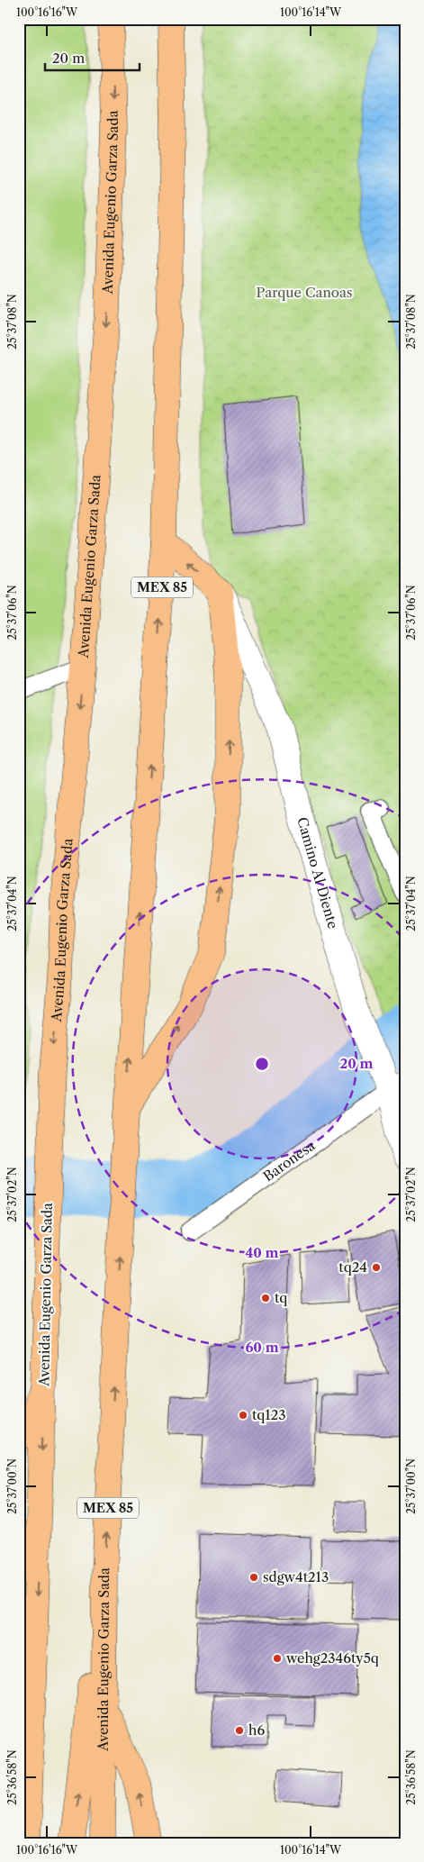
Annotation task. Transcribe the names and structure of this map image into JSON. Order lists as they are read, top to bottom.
{
  "streets": {
    "highway": ["Avenida Eugenio Garza Sada", "MEX 85"],
    "street": ["Camino Al Diente"],
    "lane": ["Baronesa"]
  },
  "crossings": [
    ["Camino Al Diente", "Baronesa"]
  ],
  "parks": ["Parque Canoas"],
  "places": [
    "tq24",
    "tq",
    "tq123",
    "sdgw4t213",
    "wehg2346ty5q",
    "h6"
  ],
  "scale_bar": "20 m",
  "coordinates": [
    "100°16'16\"W",
    "100°16'14\"W",
    "25°37'08\"N",
    "25°37'06\"N",
    "25°37'04\"N",
    "25°37'02\"N",
    "25°37'00\"N",
    "25°36'58\"N"
  ],
  "rings": ["20 m", "40 m", "60 m"]
}
